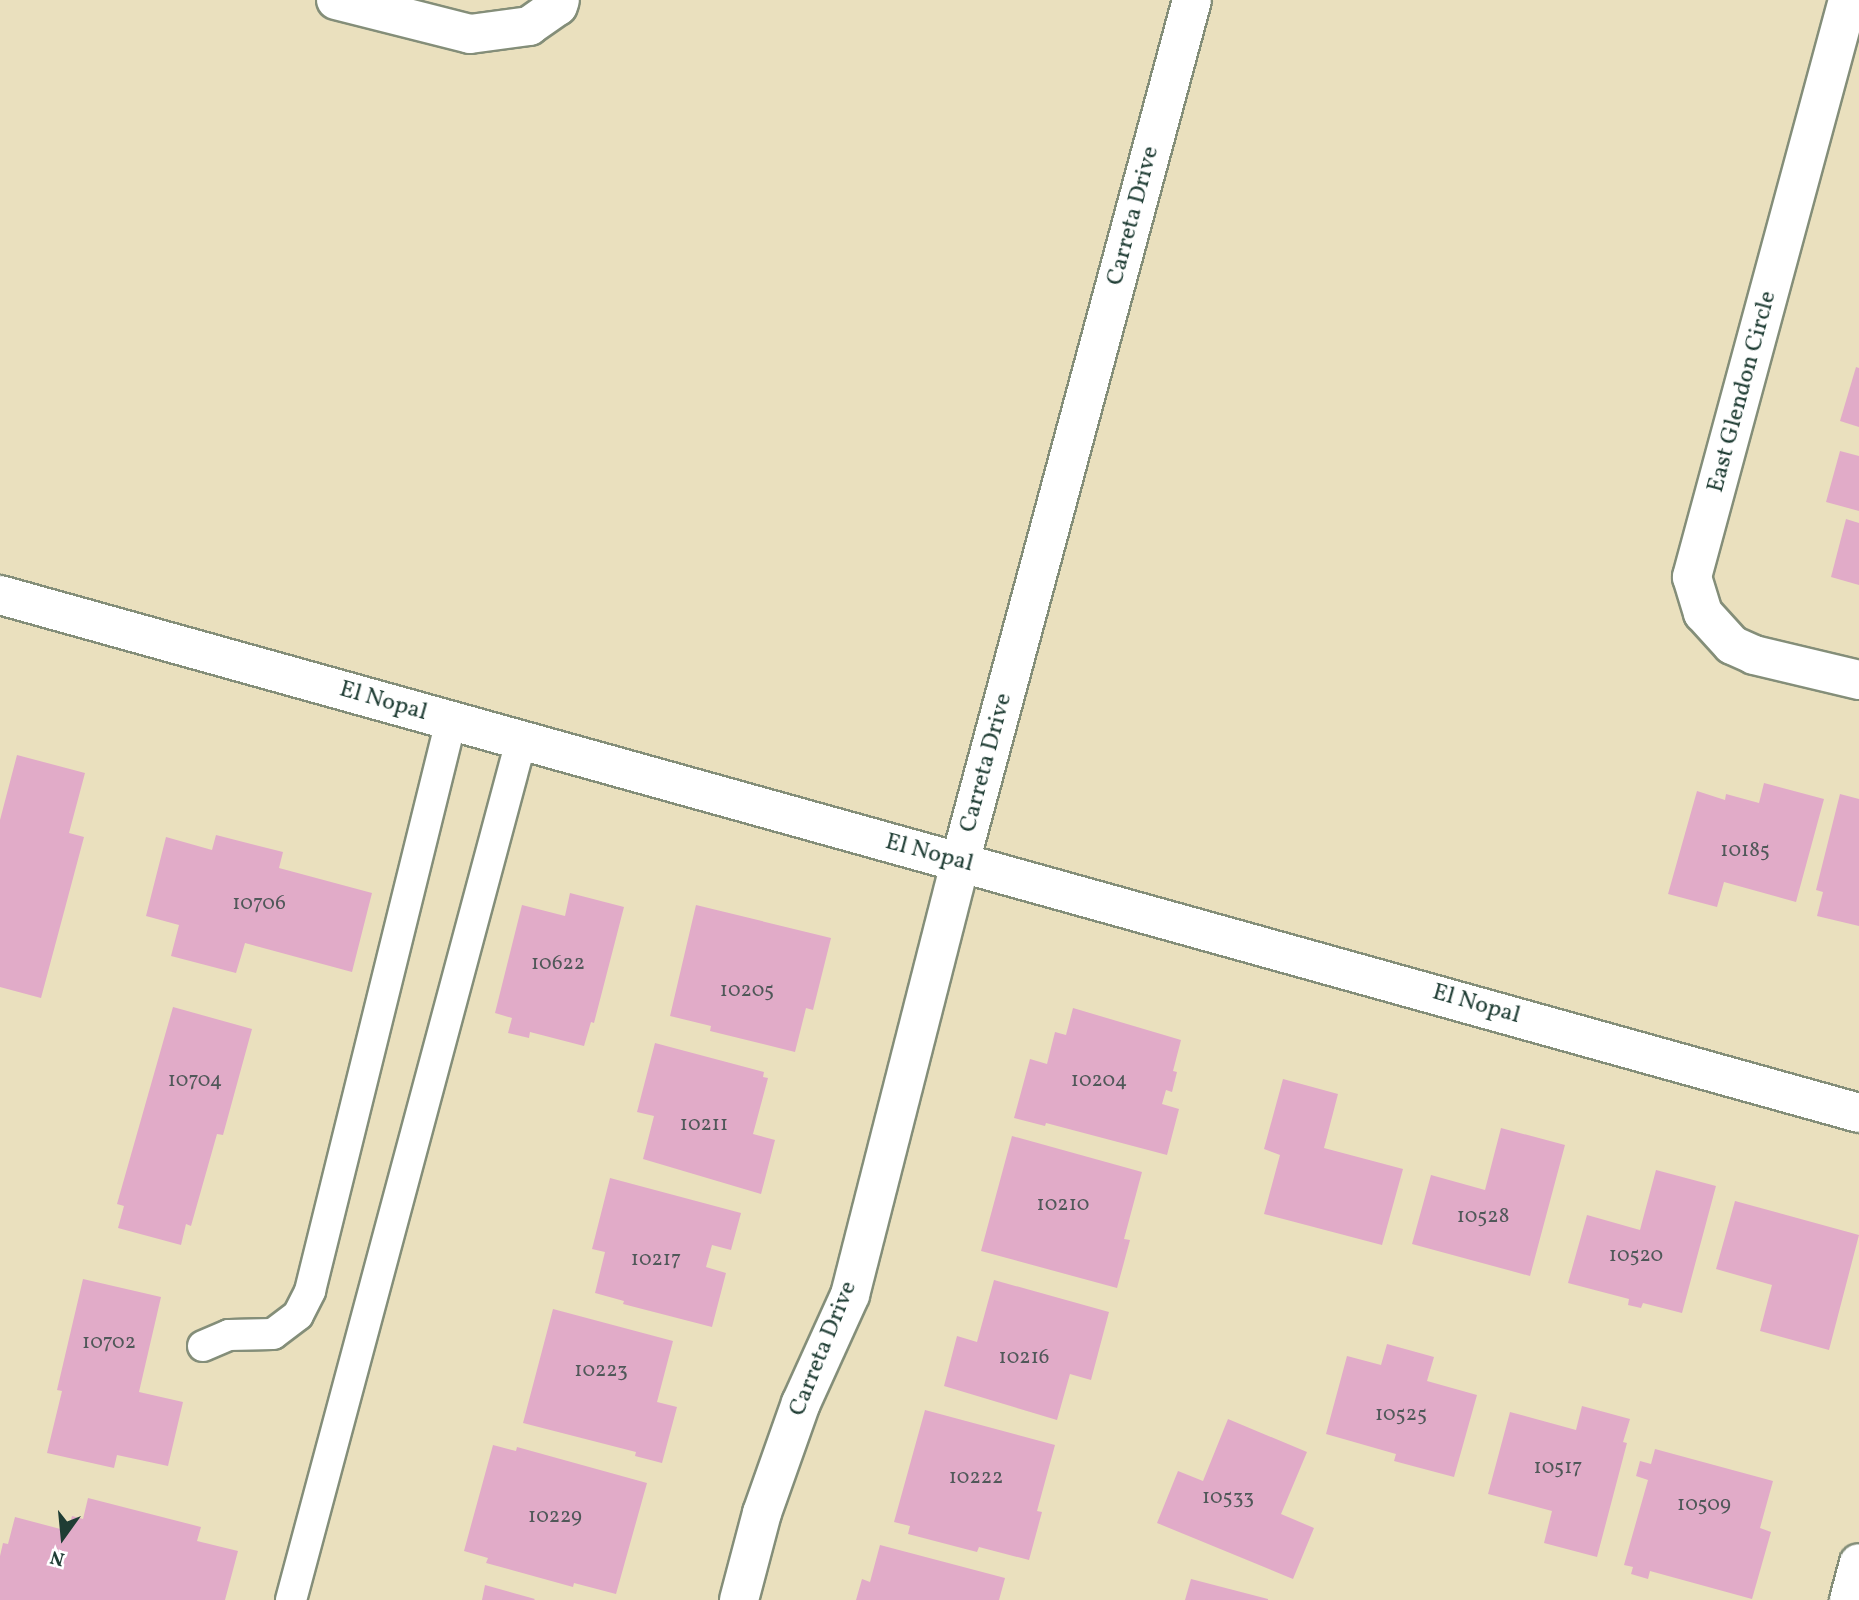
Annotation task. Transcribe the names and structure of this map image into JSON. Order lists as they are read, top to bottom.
{
  "streets": {
    "street": ["Carreta Drive", "East Glendon Circle", "El Nopal"]
  },
  "crossings": [
    ["Carreta Drive", "El Nopal"]
  ],
  "house_numbers": [
    "10185",
    "10706",
    "10622",
    "10205",
    "10704",
    "10204",
    "10211",
    "10210",
    "10528",
    "10520",
    "10217",
    "10702",
    "10216",
    "10223",
    "10525",
    "10517",
    "10222",
    "10533",
    "10509",
    "10229"
  ],
  "north": "bottom"
}
